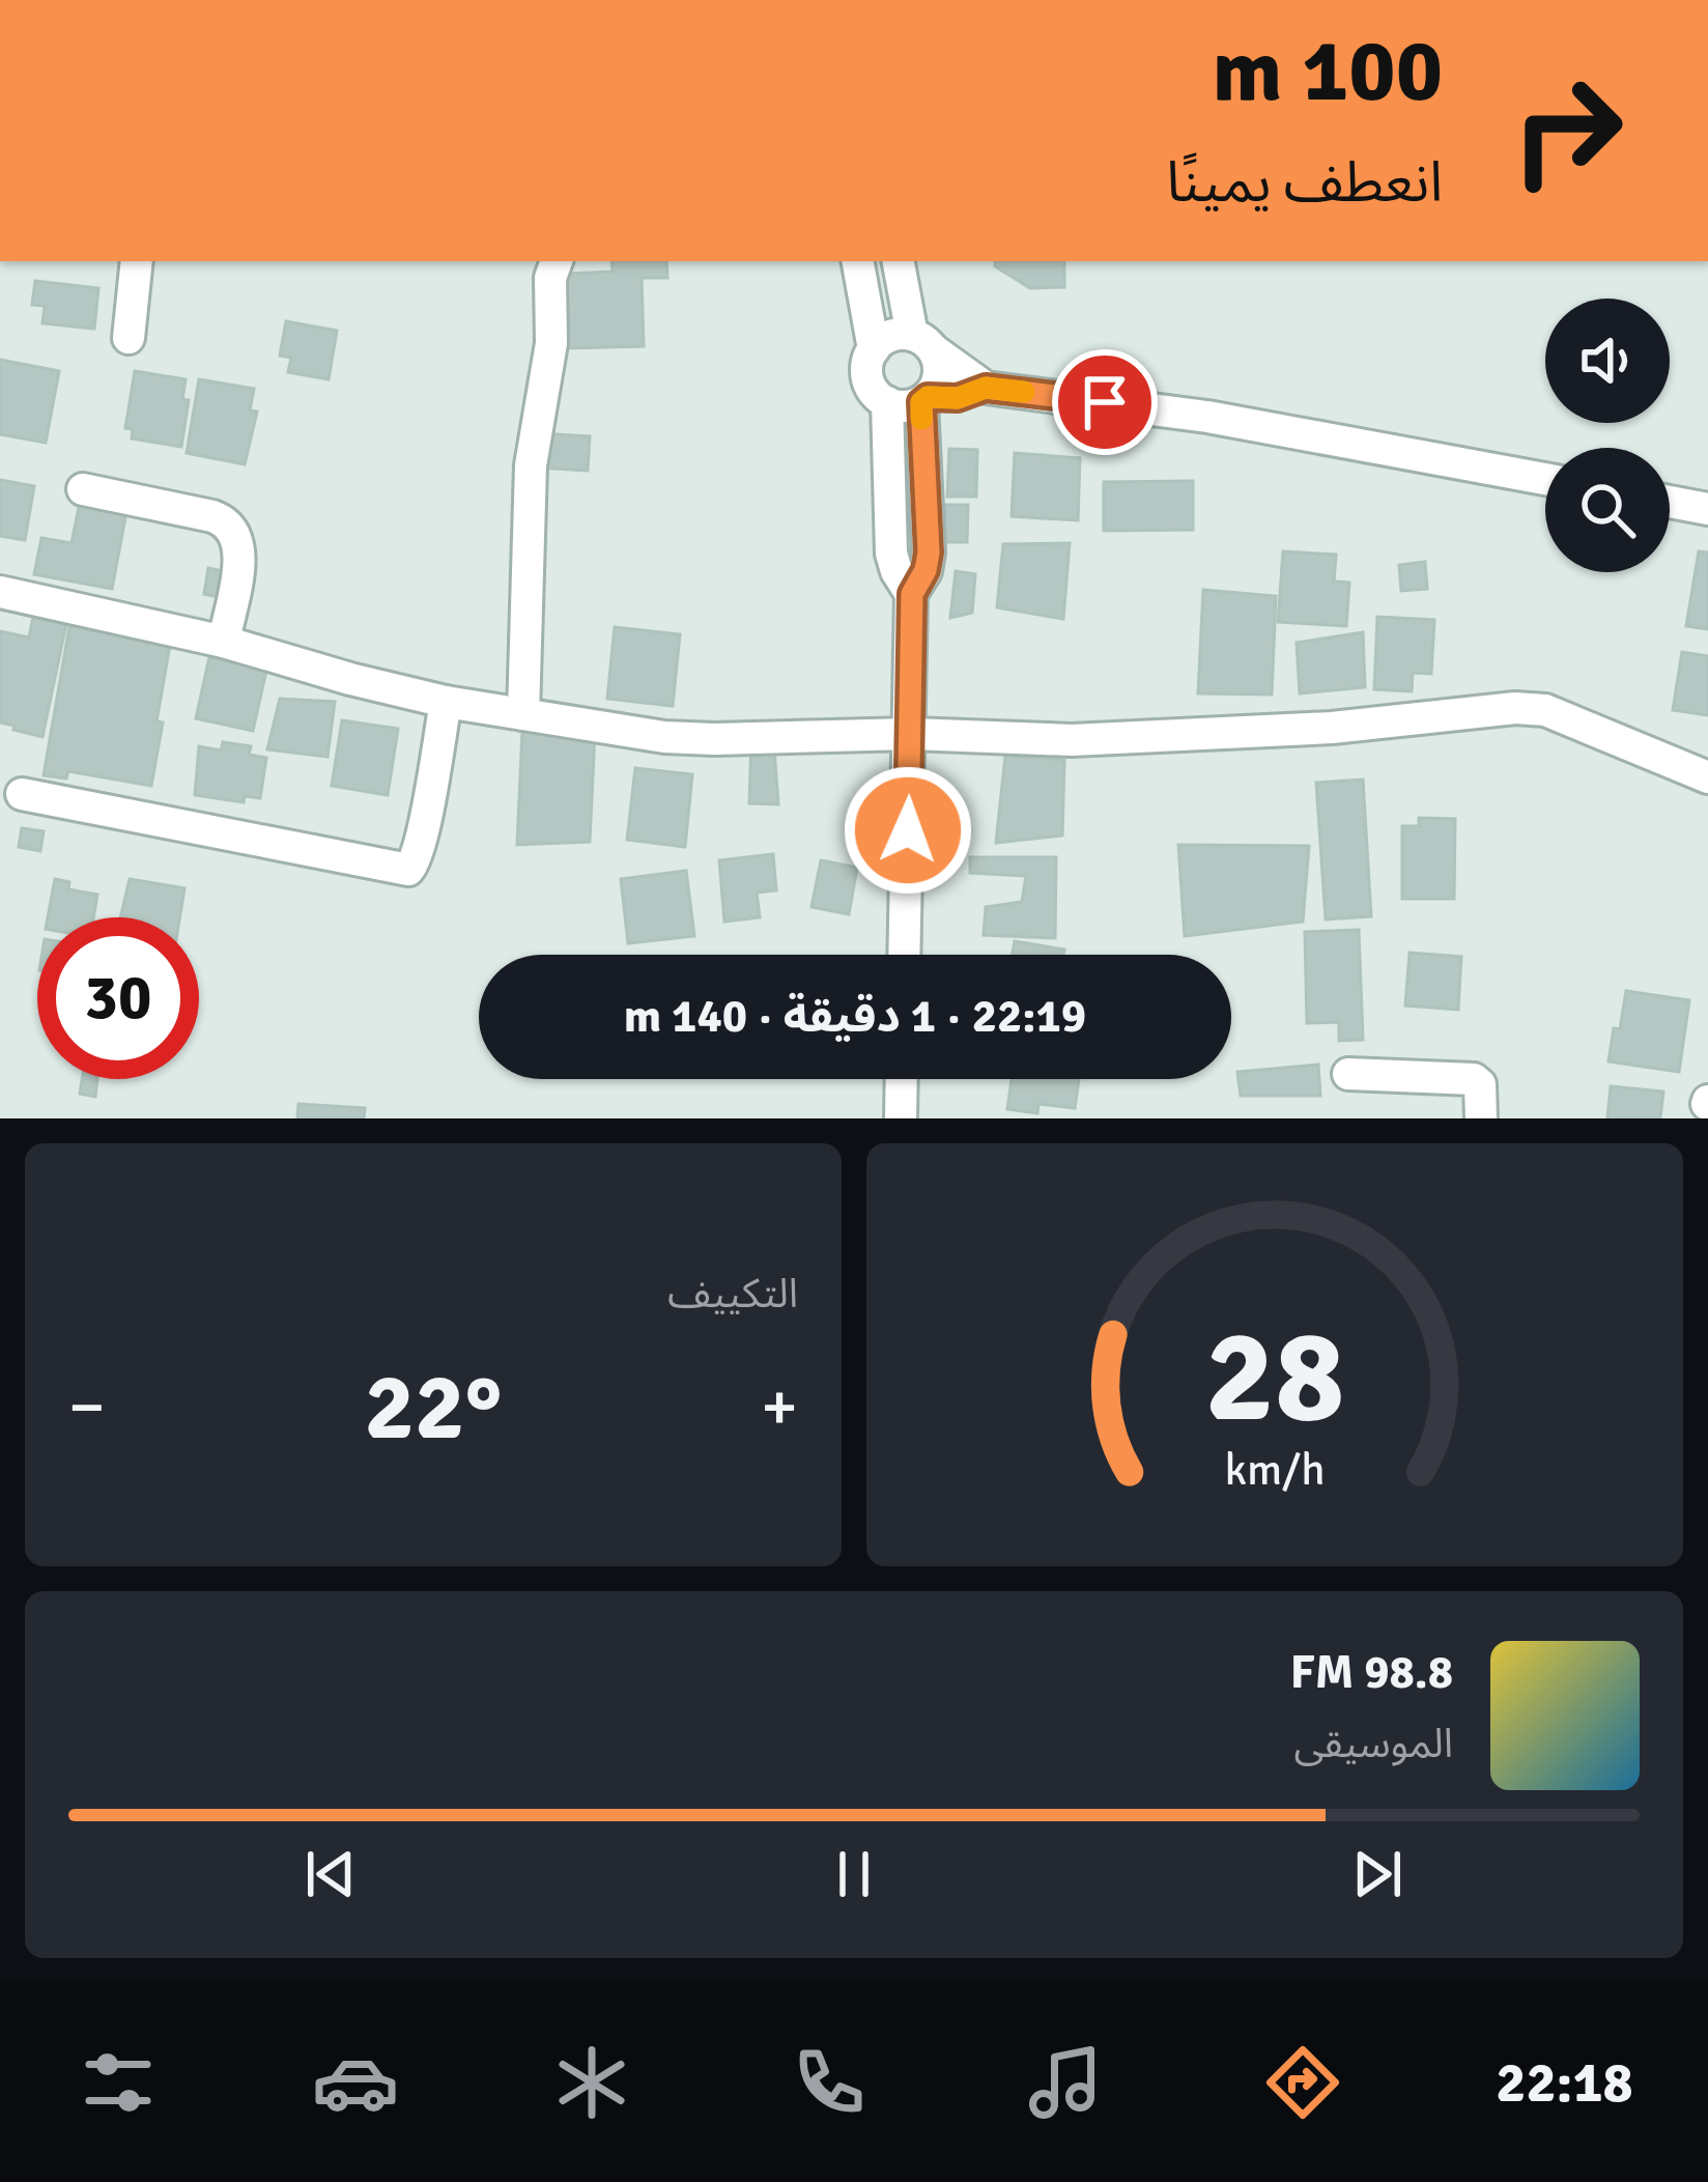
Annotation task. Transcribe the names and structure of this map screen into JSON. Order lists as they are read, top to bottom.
{
  "page": {
    "turn": ["100 m", "انعطف يمينًا"],
    "limit": "30",
    "trip": "22:19 · 1 دقيقة · 140 m",
    "tile": "التكييف",
    "heat": ["−", "22°", "+"],
    "song": ["98.8 FM", "الموسيقى"],
    "tabs": "22:18",
    "gauge": ["28", "km/h"]
  }
}
